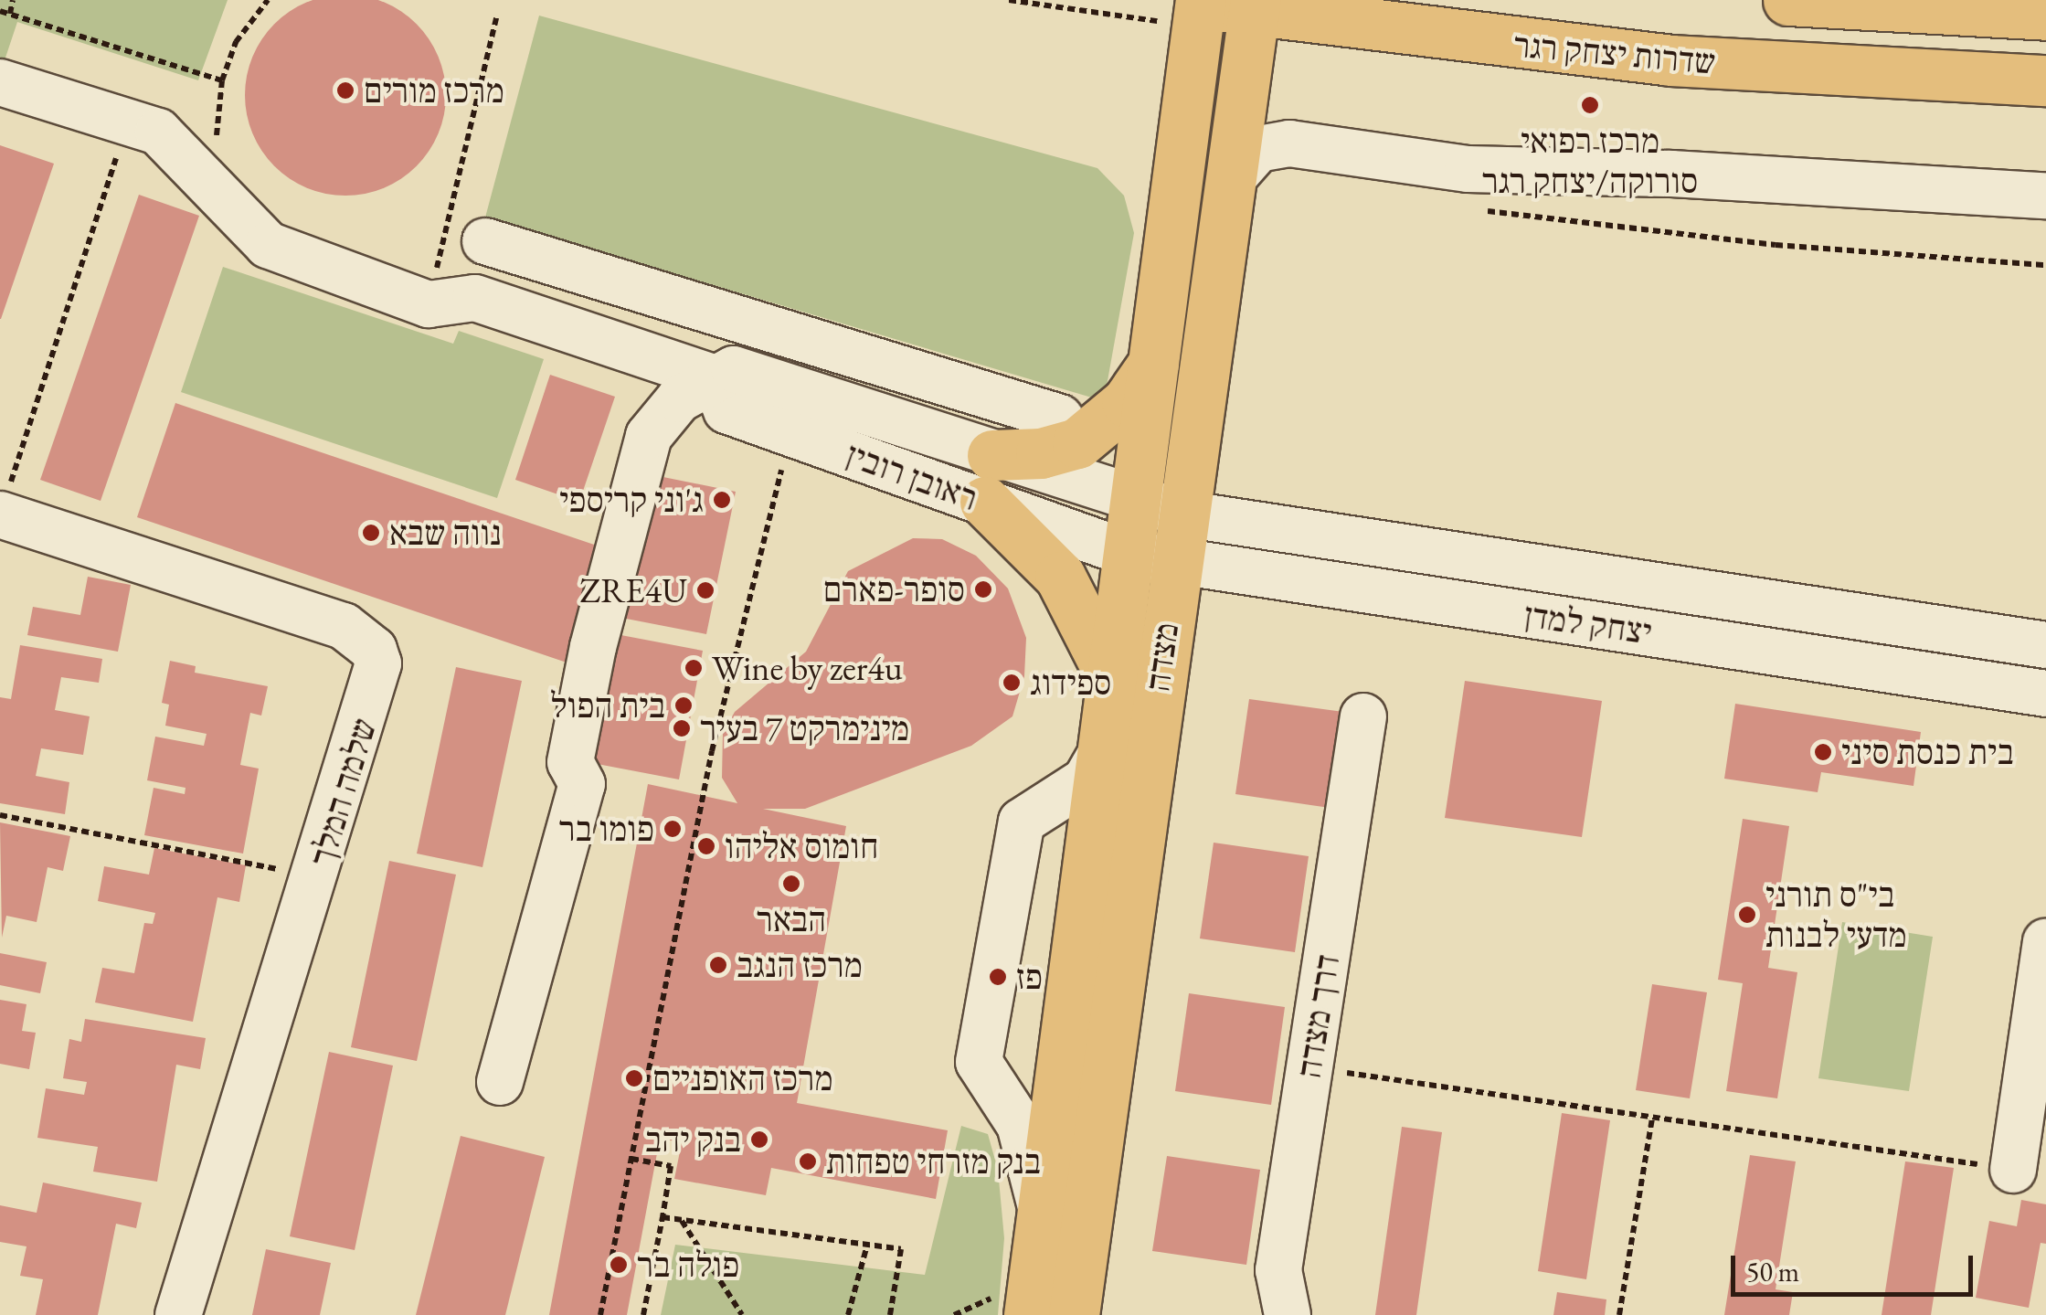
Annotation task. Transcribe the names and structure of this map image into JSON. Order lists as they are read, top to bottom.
{
  "streets": {
    "main road": ["שדרות יצחק רגר", "מצדה"],
    "street": [
      "ראובן רובין",
      "יצחק למדן",
      "שלמה המלך",
      "דרך מצדה"
    ]
  },
  "crossings": [
    ["שדרות יצחק רגר", "מצדה"],
    ["ראובן רובין", "יצחק למדן"],
    ["ראובן רובין", "מצדה"],
    ["יצחק למדן", "מצדה"]
  ],
  "places": [
    "מרכז מורים",
    "מרכז רפואי סורוקה/יצחק רגר",
    "ג'וני קריספי",
    "נווה שבא",
    "סופר-פארם",
    "ZRE4U",
    "Wine by zer4u",
    "ספידוג",
    "בית הפול",
    "מינימרקט 7 בעיר",
    "בית כנסת סיני",
    "פומו בר",
    "חומוס אליהו",
    "הבאר",
    "בי\"ס תורני מדעי לבנות",
    "מרכז הנגב",
    "פז",
    "מרכז האופניים",
    "בנק יהב",
    "בנק מזרחי טפחות",
    "פולה בר"
  ],
  "scale_bar": "50 m"
}
